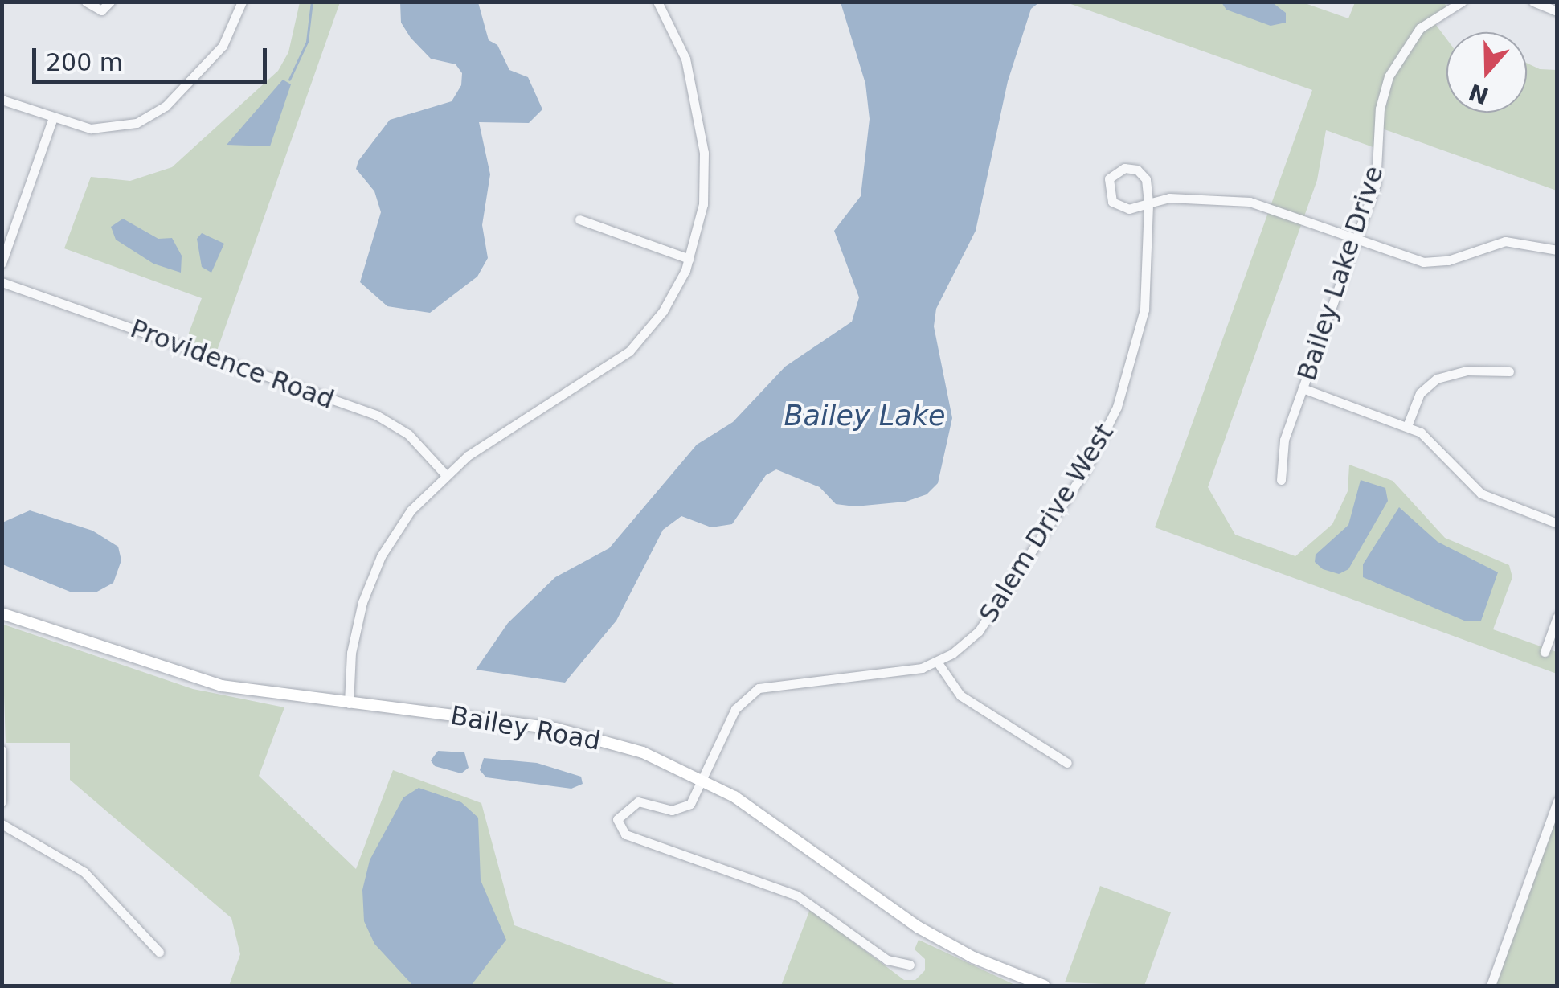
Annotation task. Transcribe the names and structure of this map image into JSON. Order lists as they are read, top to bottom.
{
  "streets": {
    "main road": ["Bailey Road"],
    "street": ["Bailey Lake Drive", "Providence Road", "Salem Drive West"]
  },
  "crossings": [
    ["Salem Drive West", "Bailey Road"]
  ],
  "water": ["Bailey Lake"],
  "scale_bar": "200 m",
  "north": "bottom"
}
